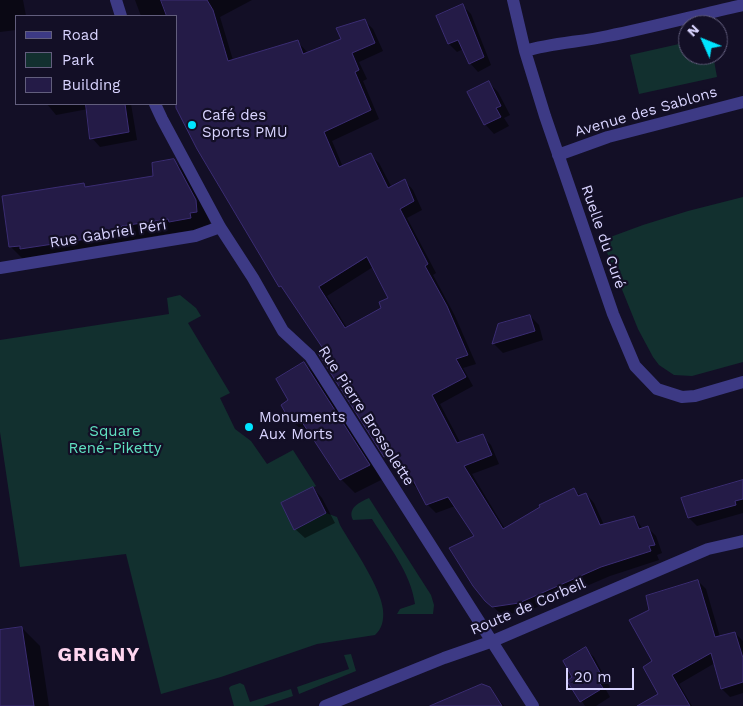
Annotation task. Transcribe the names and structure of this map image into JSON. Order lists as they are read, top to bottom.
{
  "streets": {
    "street": [
      "Avenue des Sablons",
      "Rue Gabriel Péri",
      "Ruelle du Curé",
      "Rue Pierre Brossolette",
      "Route de Corbeil"
    ]
  },
  "crossings": [
    ["Avenue des Sablons", "Ruelle du Curé"],
    ["Rue Gabriel Péri", "Rue Pierre Brossolette"],
    ["Rue Pierre Brossolette", "Route de Corbeil"]
  ],
  "districts": ["GRIGNY"],
  "parks": ["Square René-Piketty"],
  "places": ["Café des Sports PMU", "Monuments Aux Morts"],
  "legend": ["Road", "Park", "Building"],
  "scale_bar": "20 m",
  "north": "top left"
}
